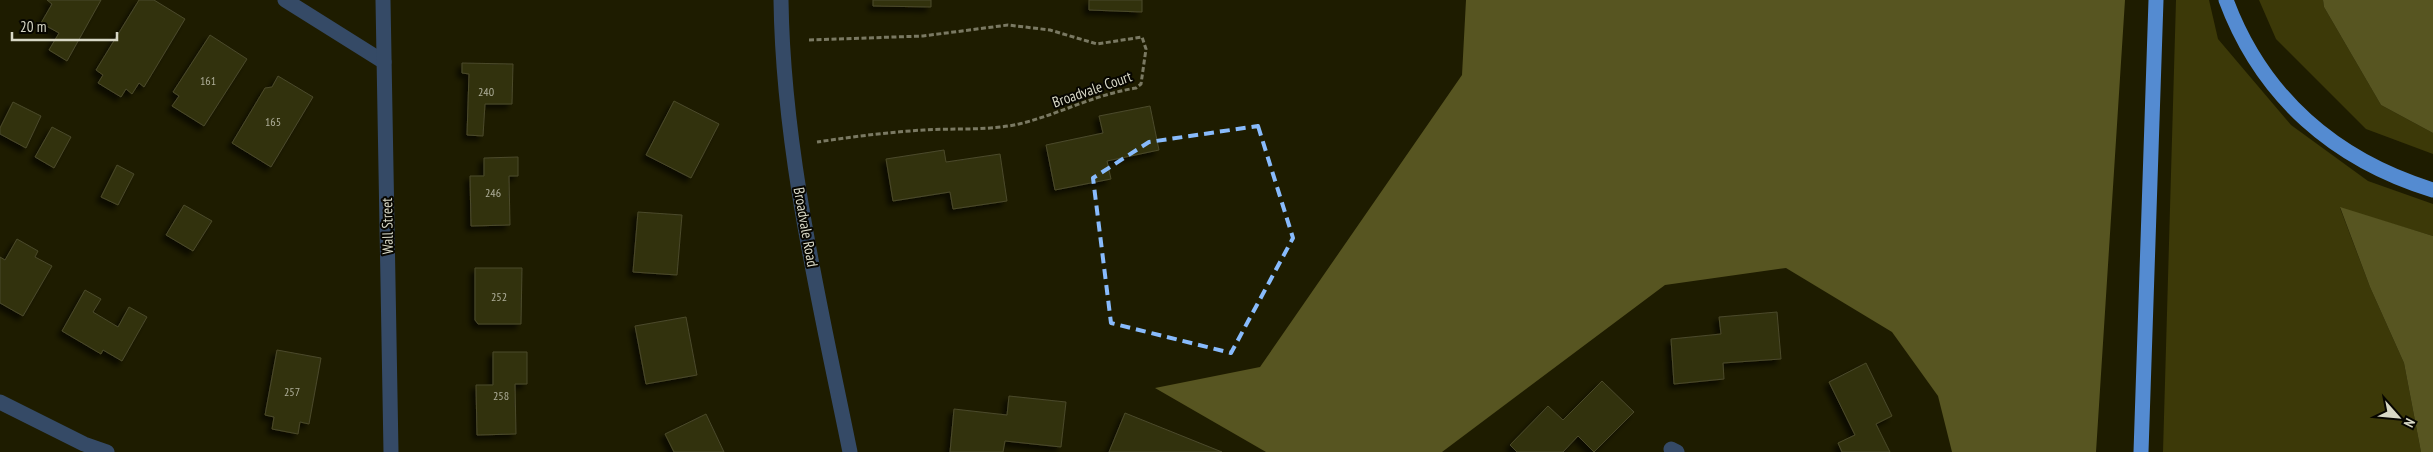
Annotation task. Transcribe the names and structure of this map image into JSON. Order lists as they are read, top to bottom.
{
  "streets": {
    "street": ["Wall Street", "Broadvale Road"],
    "path": ["Broadvale Court"]
  },
  "crossings": [
    ["Broadvale Court", "Broadvale Road"]
  ],
  "house_numbers": [
    "161",
    "240",
    "165",
    "246",
    "252",
    "257",
    "258"
  ],
  "scale_bar": "20 m",
  "north": "bottom right"
}
